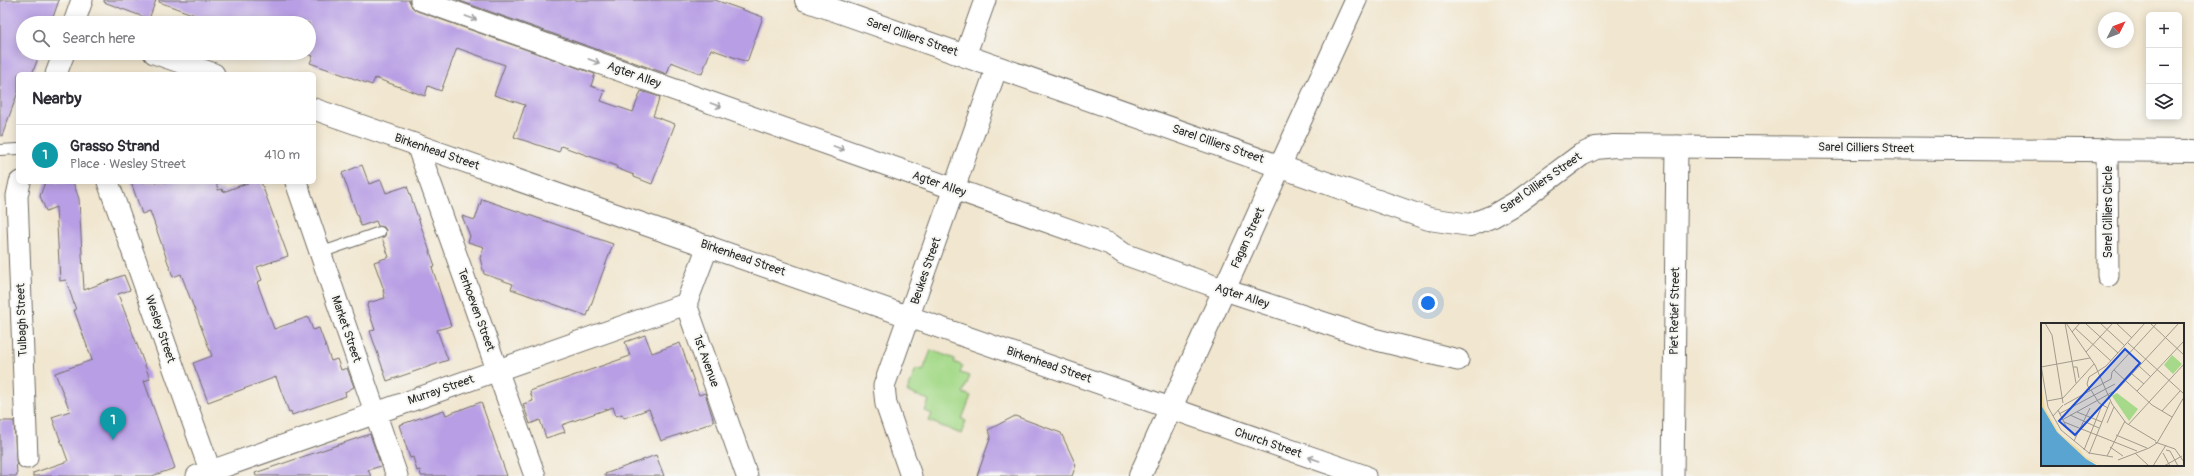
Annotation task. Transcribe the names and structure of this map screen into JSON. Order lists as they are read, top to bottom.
{
  "streets": {
    "street": [
      "Sarel Cilliers Street",
      "Agter Alley",
      "Birkenhead Street",
      "Sarel Cilliers Circle",
      "Fagan Street",
      "Beukes Street",
      "Terhoeven Street",
      "Piet Retief Street",
      "Tulbagh Street",
      "Wesley Street",
      "Market Street",
      "1st Avenue",
      "Murray Street",
      "Church Street"
    ]
  },
  "crossings": [
    ["Sarel Cilliers Street", "Sarel Cilliers Circle"],
    ["Sarel Cilliers Street", "Fagan Street"],
    ["Sarel Cilliers Street", "Beukes Street"],
    ["Sarel Cilliers Street", "Piet Retief Street"],
    ["Agter Alley", "Fagan Street"],
    ["Agter Alley", "Beukes Street"],
    ["Birkenhead Street", "Fagan Street"],
    ["Birkenhead Street", "Beukes Street"],
    ["Birkenhead Street", "Terhoeven Street"],
    ["Birkenhead Street", "Church Street"],
    ["Fagan Street", "Church Street"],
    ["Terhoeven Street", "Murray Street"],
    ["Wesley Street", "Murray Street"],
    ["Market Street", "Murray Street"],
    ["1st Avenue", "Murray Street"]
  ],
  "one_way": ["Agter Alley", "Church Street"],
  "north": "top right",
  "page": {
    "map_buttons": ["+", "−"],
    "search": "Search here",
    "heading": "Nearby",
    "list": [
      {
        "mark": "1",
        "name": "Grasso Strand",
        "note": "Place · Wesley Street",
        "value": "410 m"
      }
    ],
    "pins": "1"
  }
}
